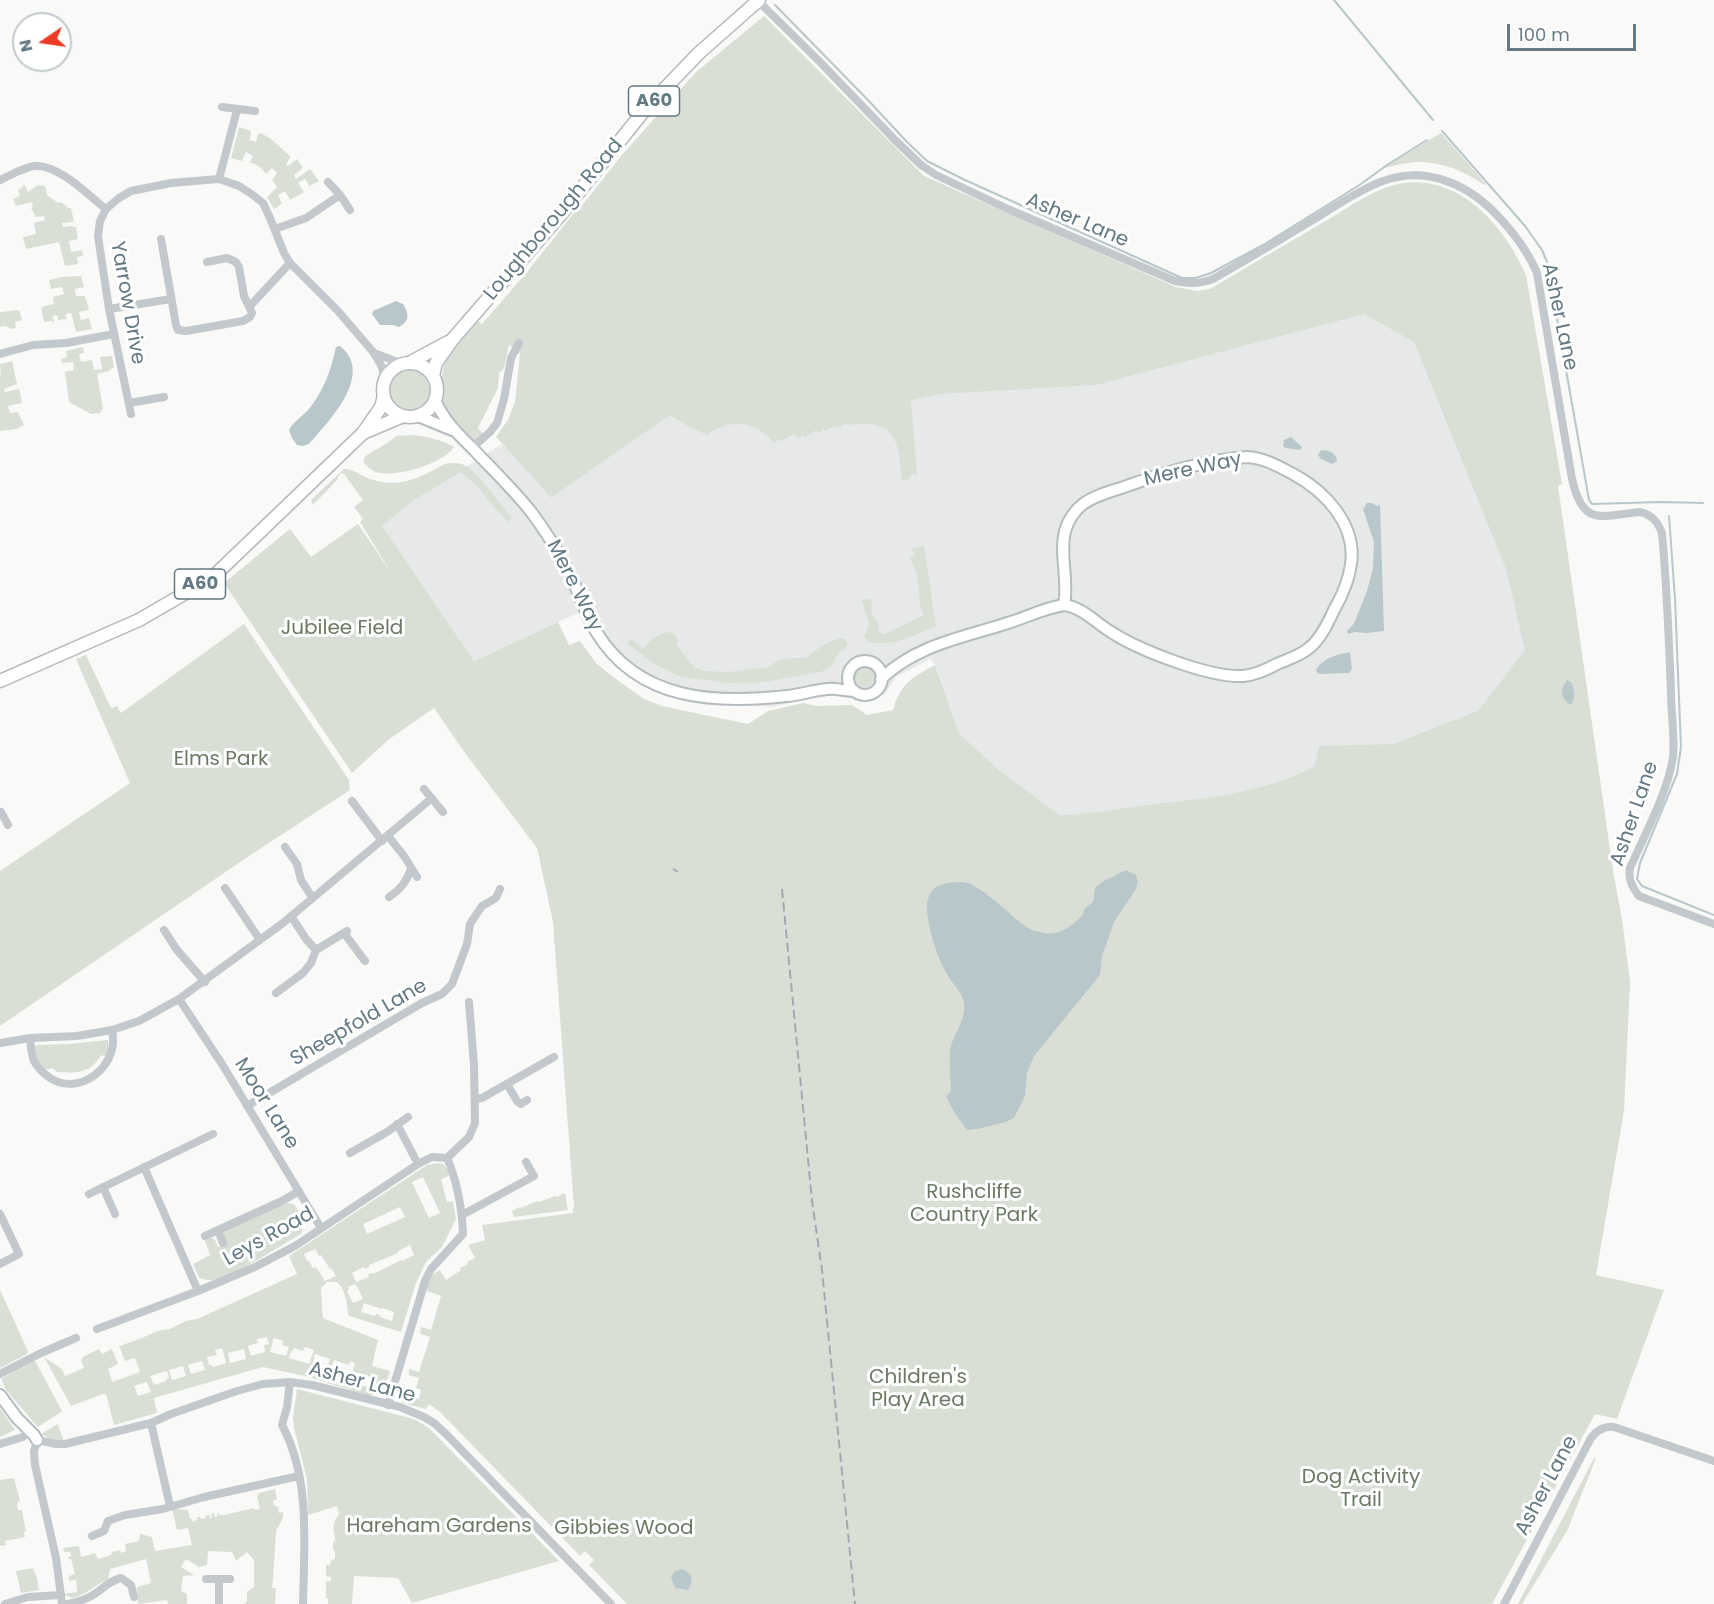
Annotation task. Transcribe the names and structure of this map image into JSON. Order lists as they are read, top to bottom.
{
  "streets": {
    "main road": ["A60", "Loughborough Road"],
    "street": [
      "Asher Lane",
      "Yarrow Drive",
      "Mere Way",
      "Sheepfold Lane",
      "Moor Lane",
      "Leys Road"
    ]
  },
  "crossings": [
    ["A60", "Loughborough Road"],
    ["A60", "Mere Way"],
    ["Loughborough Road", "Asher Lane"],
    ["Loughborough Road", "Mere Way"],
    ["Sheepfold Lane", "Moor Lane"],
    ["Moor Lane", "Leys Road"]
  ],
  "parks": [
    "Jubilee Field",
    "Elms Park",
    "Rushcliffe Country Park",
    "Children's Play Area",
    "Dog Activity Trail",
    "Hareham Gardens",
    "Gibbies Wood"
  ],
  "scale_bar": "100 m",
  "north": "left"
}
